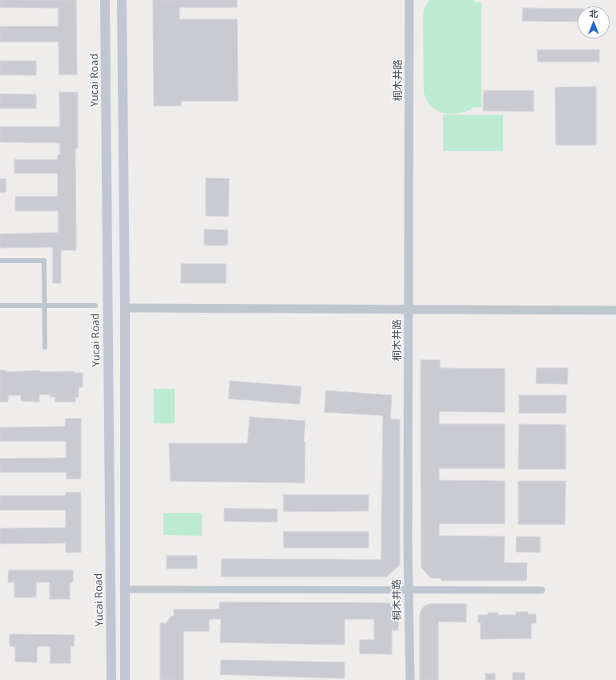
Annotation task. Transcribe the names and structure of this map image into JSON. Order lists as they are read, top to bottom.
{
  "streets": {
    "main road": ["Yucai Road"],
    "street": ["桐木井路"]
  },
  "north": "top"
}
